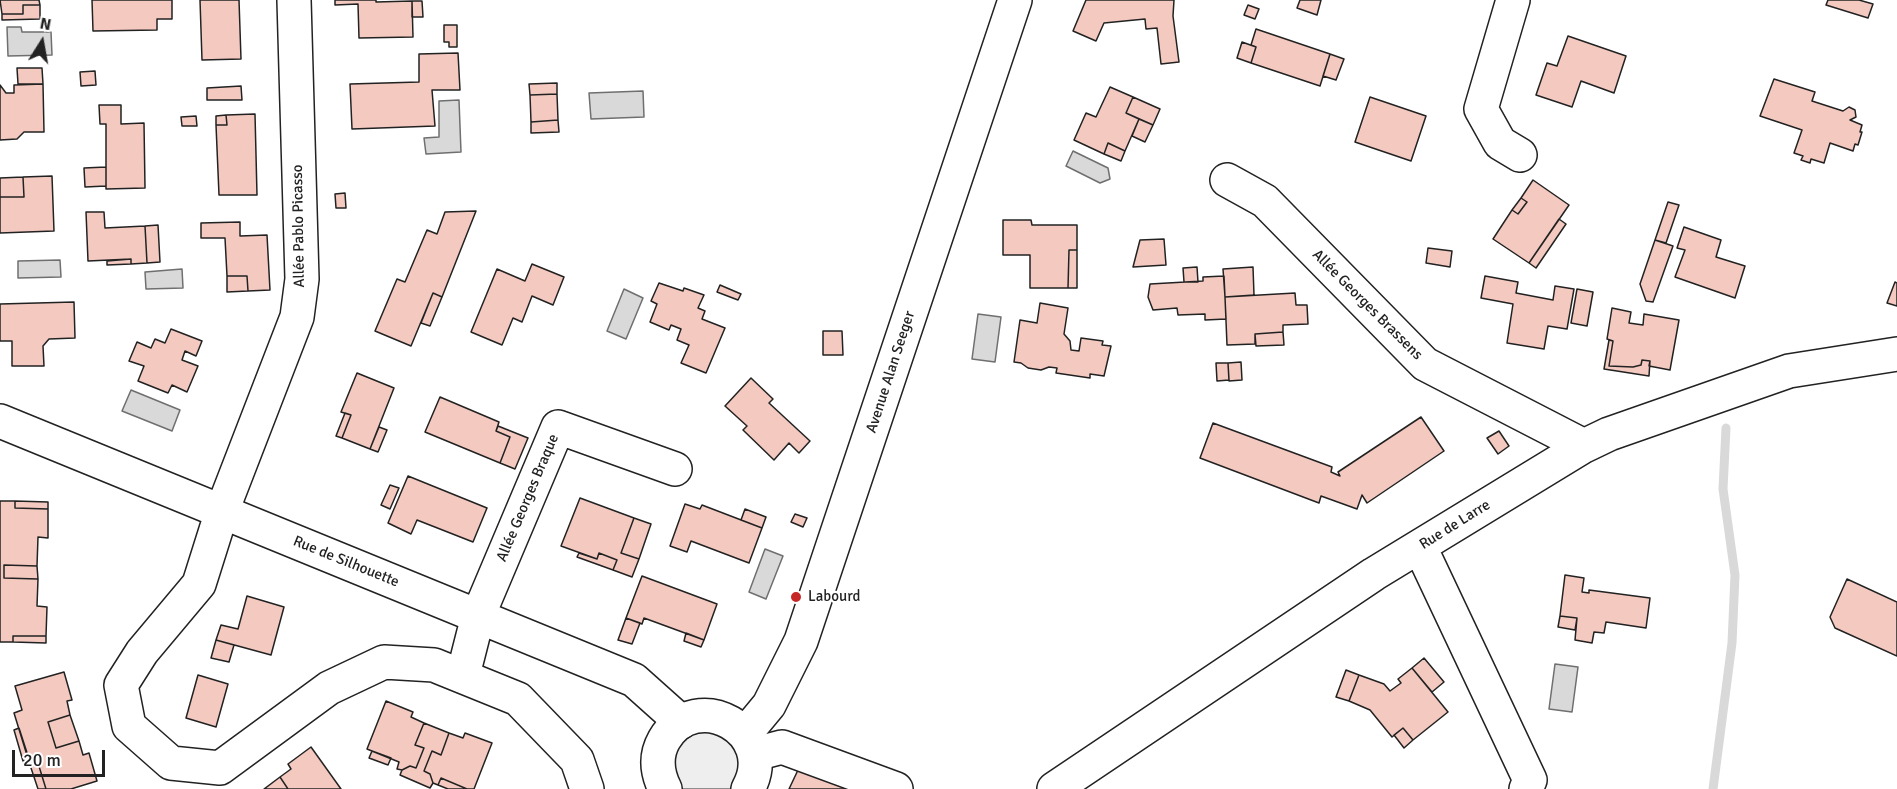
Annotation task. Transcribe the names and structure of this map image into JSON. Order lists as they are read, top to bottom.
{
  "streets": {
    "street": [
      "Allée Pablo Picasso",
      "Allée Georges Brassens",
      "Avenue Alan Seeger",
      "Allée Georges Braque",
      "Rue de Larre",
      "Rue de Silhouette"
    ]
  },
  "crossings": [
    ["Allée Pablo Picasso", "Rue de Silhouette"],
    ["Allée Georges Brassens", "Rue de Larre"],
    ["Allée Georges Braque", "Rue de Silhouette"]
  ],
  "places": ["Labourd"],
  "scale_bar": "20 m",
  "north": "top"
}
